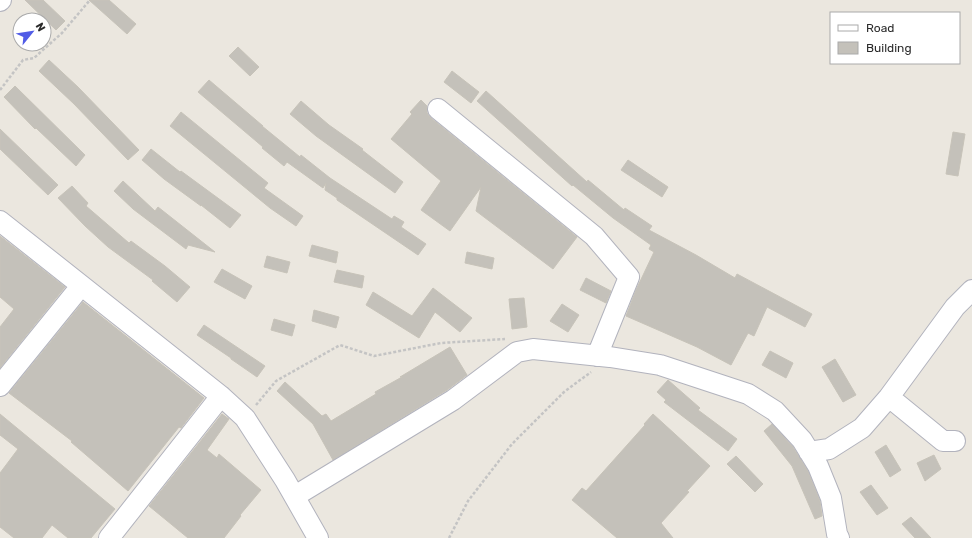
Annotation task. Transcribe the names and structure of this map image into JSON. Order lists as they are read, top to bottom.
{
  "legend": ["Road", "Building"],
  "north": "top right"
}
